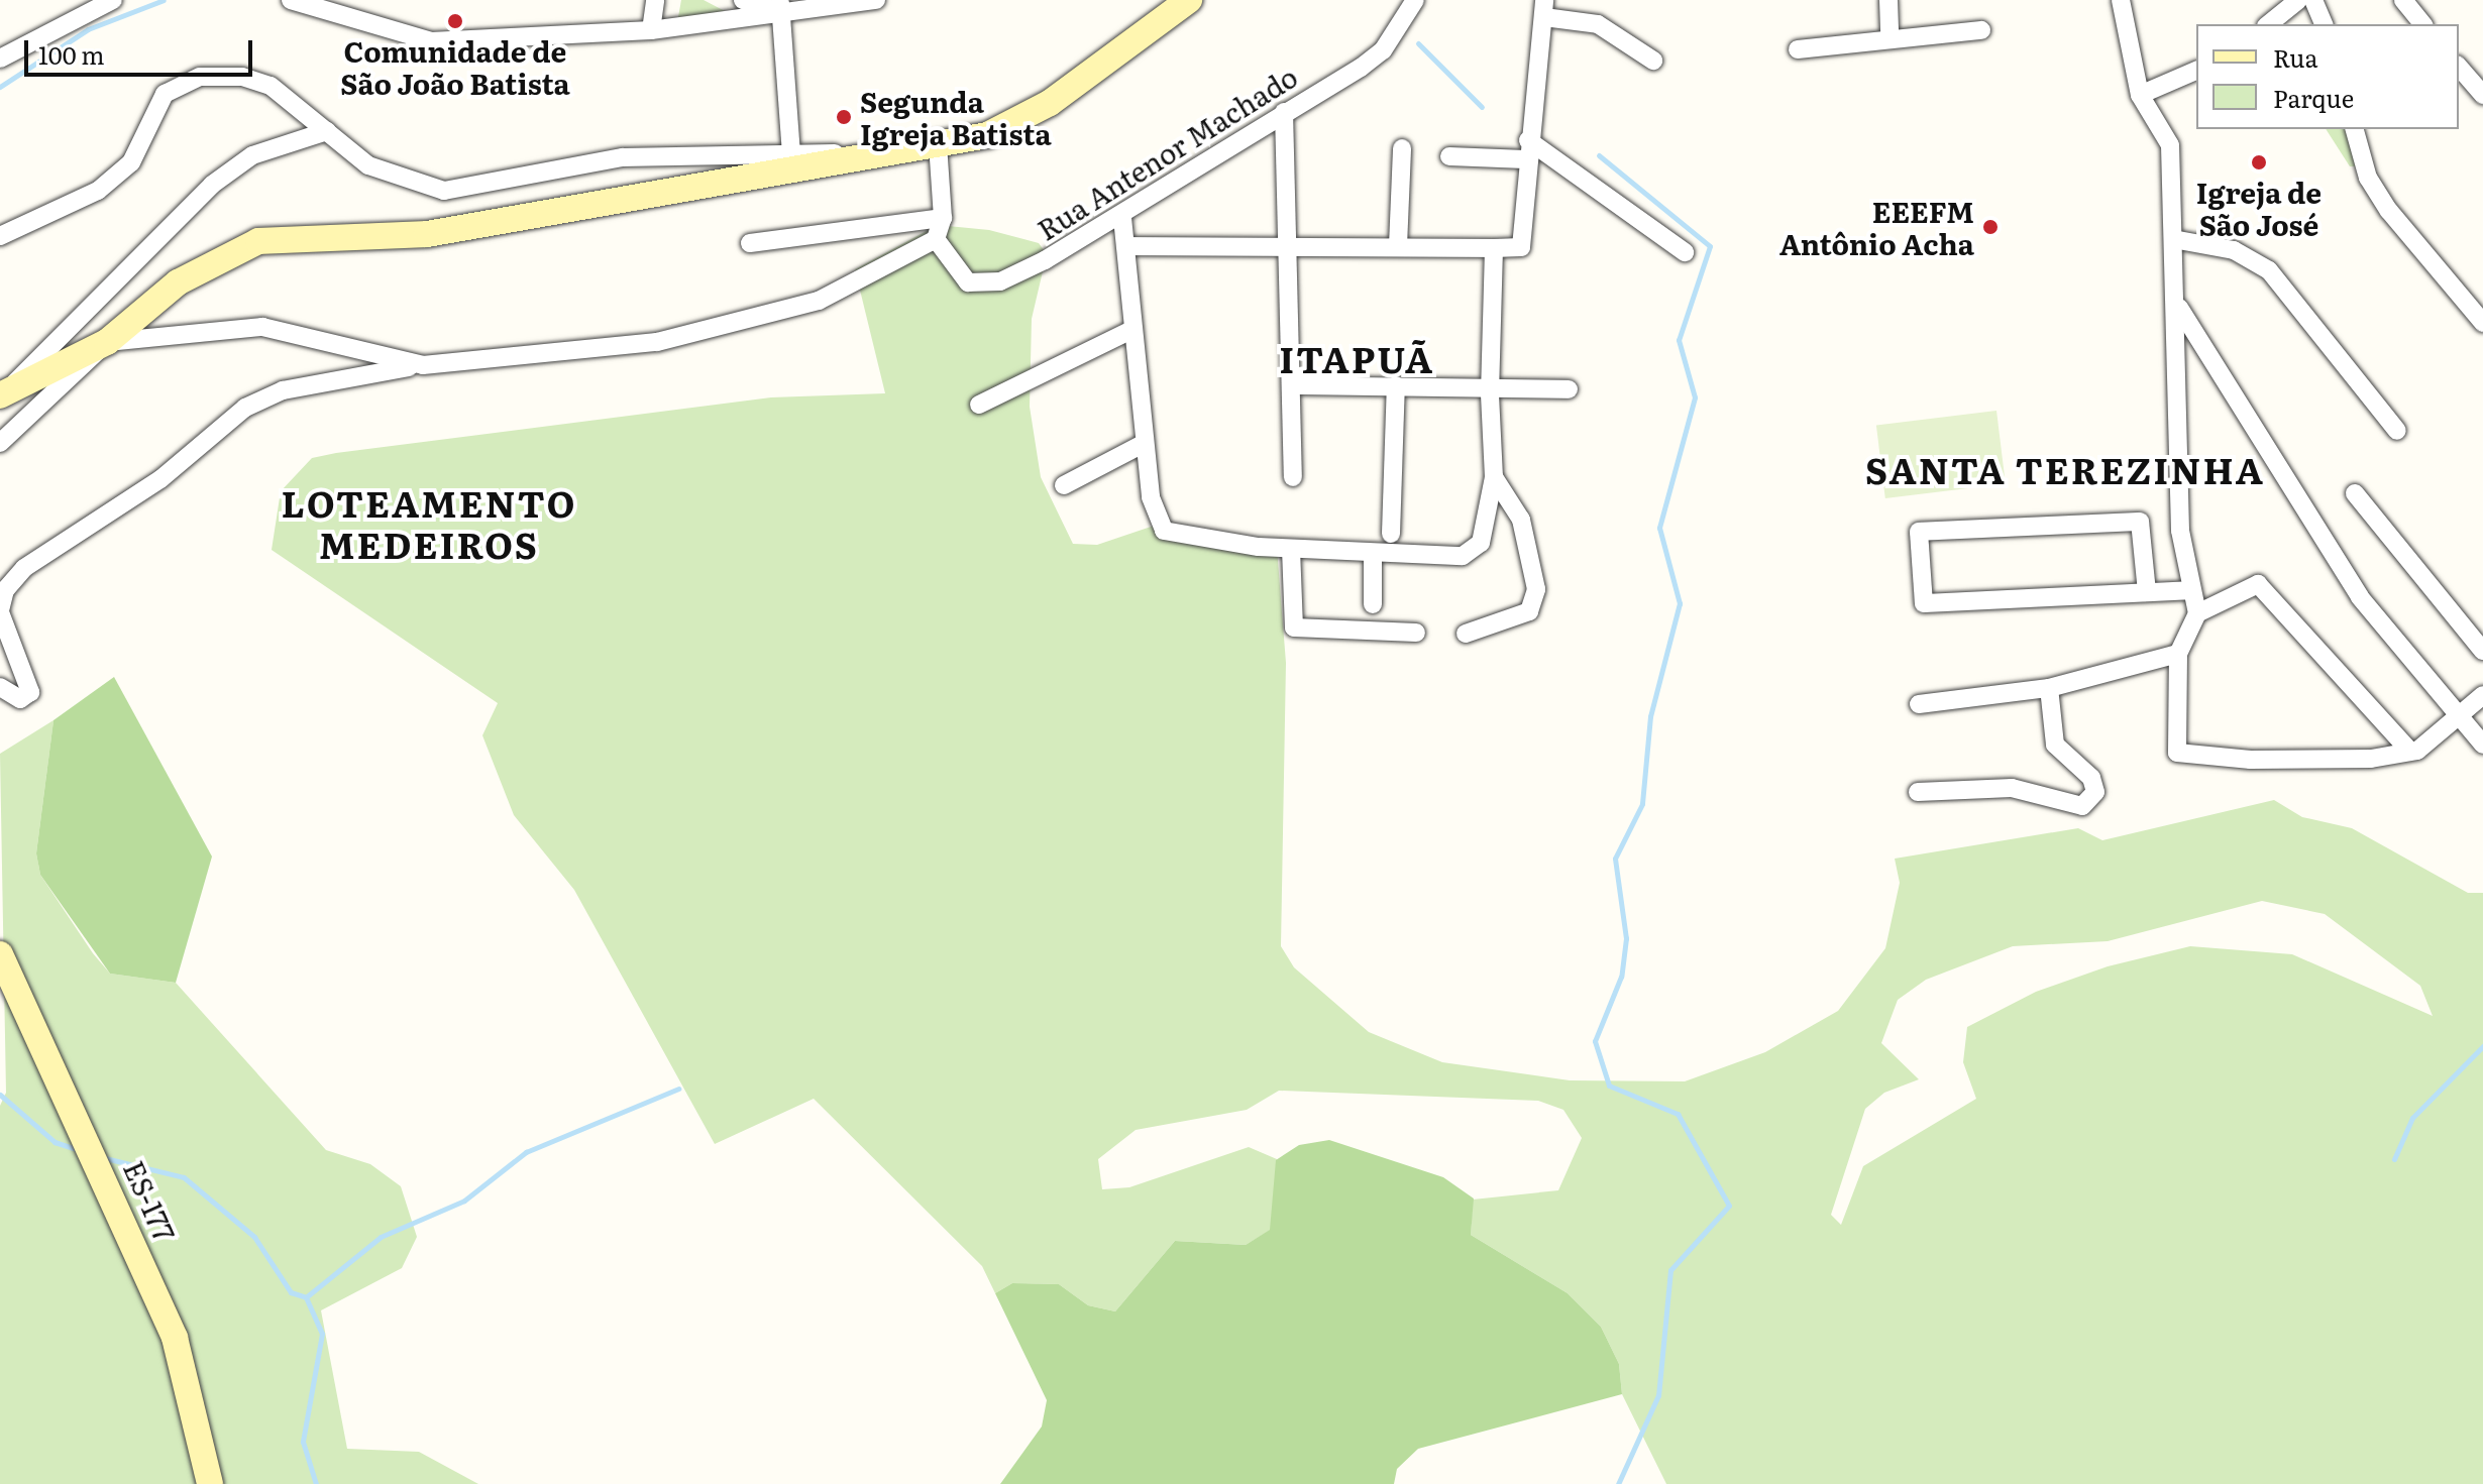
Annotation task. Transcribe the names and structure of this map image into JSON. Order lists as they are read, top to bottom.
{
  "streets": {
    "main road": ["ES-177"],
    "street": ["Rua Antenor Machado"]
  },
  "districts": ["ITAPUÃ", "SANTA TEREZINHA", "LOTEAMENTO MEDEIROS"],
  "places": [
    "Comunidade de São João Batista",
    "Segunda Igreja Batista",
    "Igreja de São José",
    "EEEFM Antônio Acha"
  ],
  "legend": ["Rua", "Parque"],
  "scale_bar": "100 m"
}
